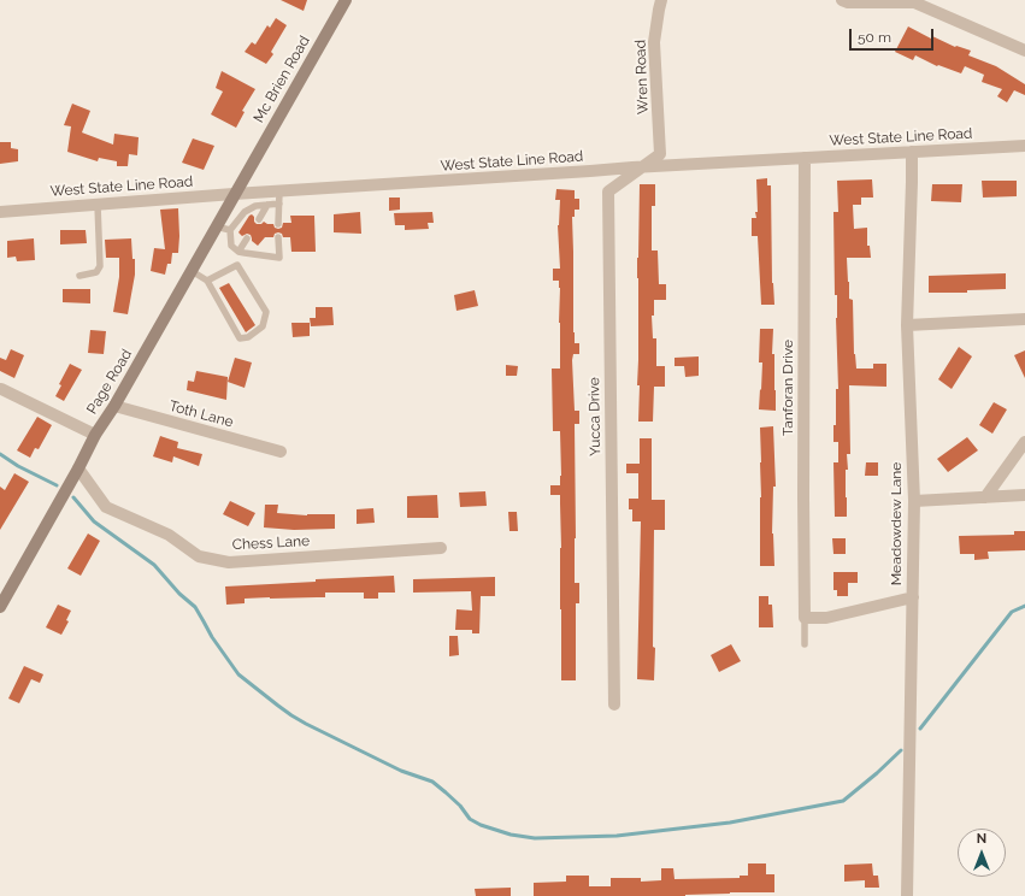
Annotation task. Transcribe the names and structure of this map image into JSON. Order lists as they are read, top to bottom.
{
  "streets": {
    "main road": ["Mc Brien Road", "Page Road"],
    "street": [
      "Wren Road",
      "West State Line Road",
      "Tanforan Drive",
      "Toth Lane",
      "Yucca Drive",
      "Meadowdew Lane",
      "Chess Lane"
    ]
  },
  "crossings": [
    ["Wren Road", "Yucca Drive"],
    ["Mc Brien Road", "Page Road"],
    ["West State Line Road", "Page Road"],
    ["West State Line Road", "Tanforan Drive"],
    ["West State Line Road", "Yucca Drive"],
    ["West State Line Road", "Meadowdew Lane"],
    ["Page Road", "Toth Lane"],
    ["Page Road", "Chess Lane"]
  ],
  "scale_bar": "50 m",
  "north": "top"
}
